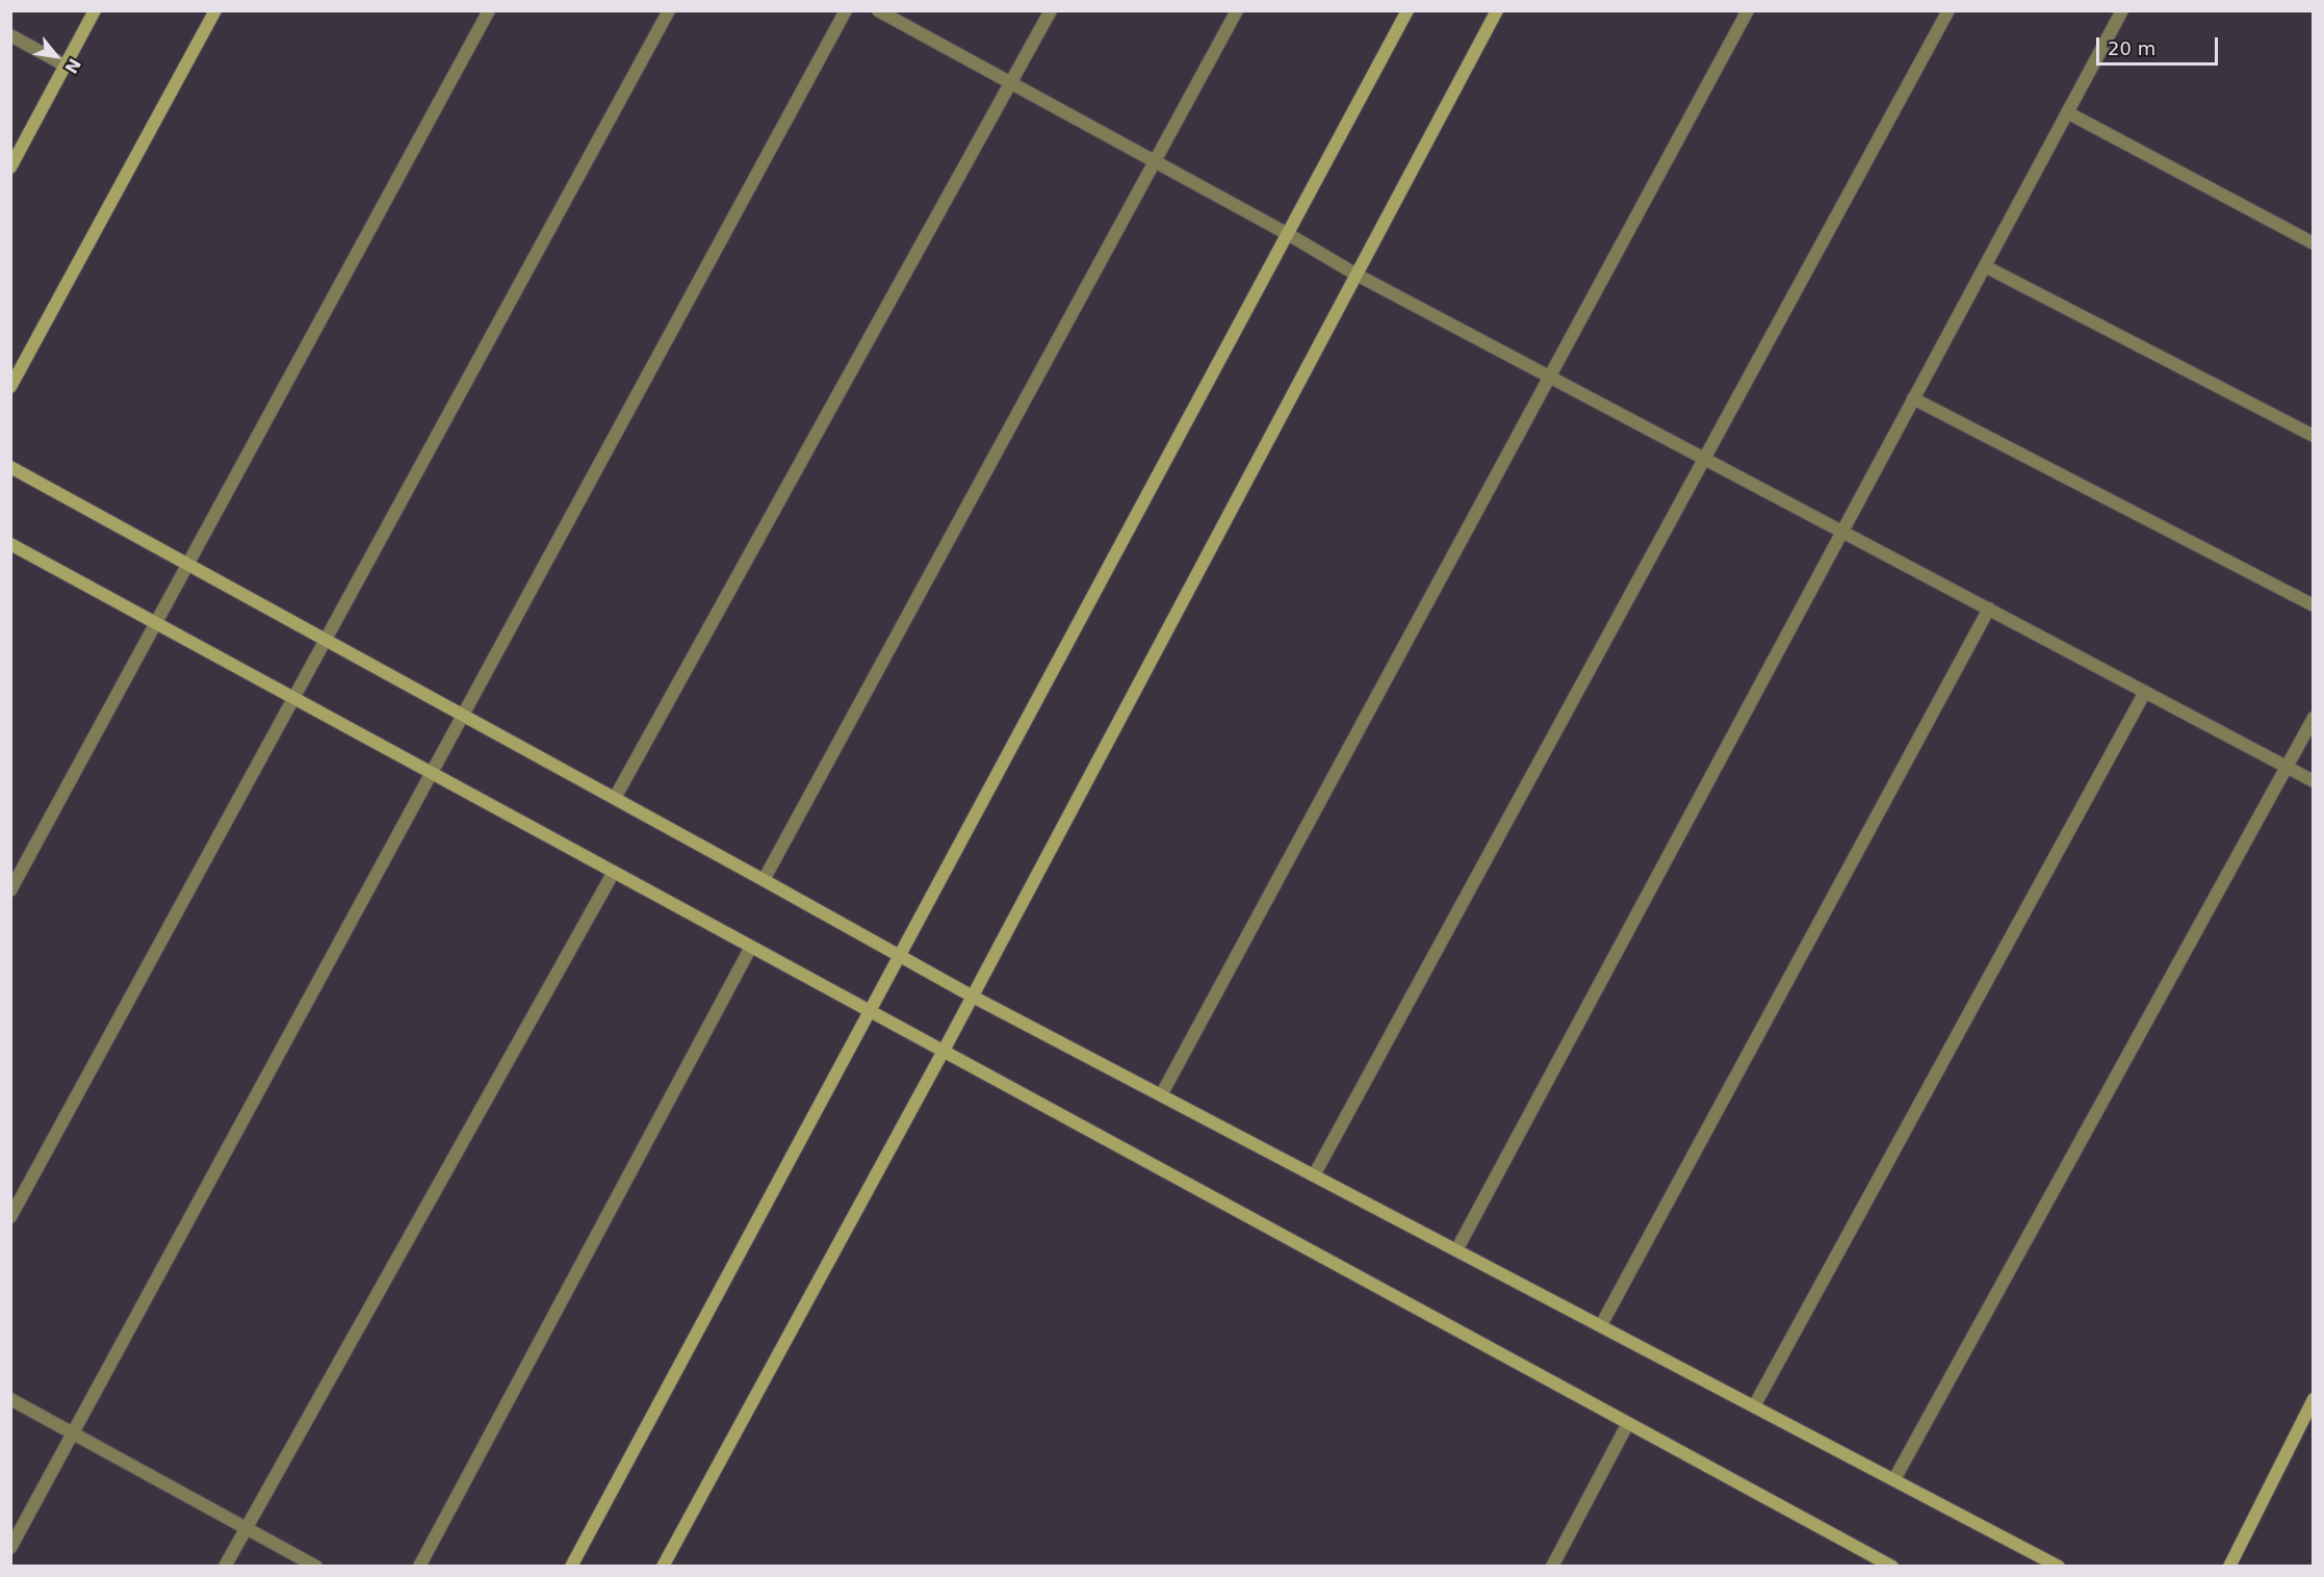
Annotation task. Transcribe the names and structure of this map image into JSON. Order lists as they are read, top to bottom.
{
  "scale_bar": "20 m",
  "north": "bottom right"
}
